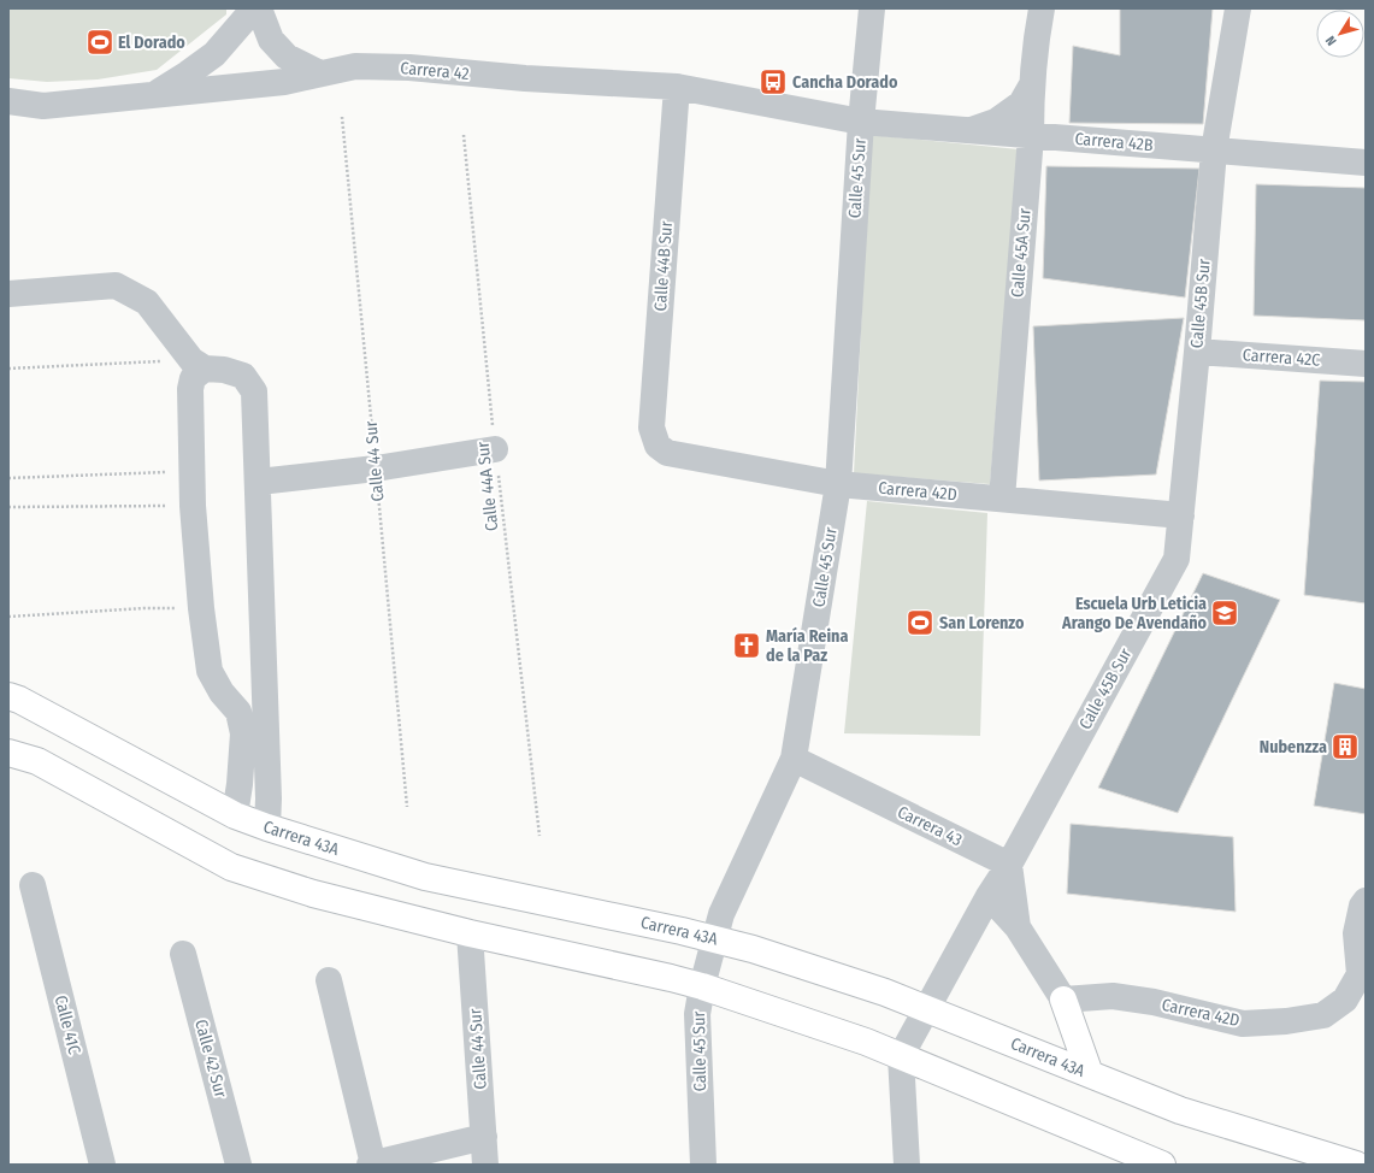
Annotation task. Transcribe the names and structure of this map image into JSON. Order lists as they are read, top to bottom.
{
  "streets": {
    "main road": ["Carrera 43A"],
    "street": [
      "Carrera 42",
      "Carrera 42B",
      "Calle 45 Sur",
      "Calle 45A Sur",
      "Calle 44B Sur",
      "Calle 45B Sur",
      "Carrera 42C",
      "Calle 44 Sur",
      "Carrera 42D",
      "Carrera 43",
      "Calle 41C",
      "Calle 42 Sur"
    ],
    "path": ["Calle 44A Sur"]
  },
  "crossings": [
    ["Carrera 42", "Carrera 42B"],
    ["Carrera 42", "Calle 45 Sur"],
    ["Carrera 42", "Calle 44B Sur"],
    ["Carrera 42B", "Calle 45 Sur"],
    ["Carrera 42B", "Calle 45A Sur"],
    ["Carrera 42B", "Calle 45B Sur"],
    ["Calle 45 Sur", "Carrera 42D"],
    ["Calle 45 Sur", "Carrera 43"],
    ["Calle 45 Sur", "Carrera 43A"],
    ["Calle 45A Sur", "Carrera 42D"],
    ["Calle 44B Sur", "Carrera 42D"],
    ["Calle 45B Sur", "Carrera 42C"],
    ["Calle 45B Sur", "Carrera 42D"],
    ["Calle 45B Sur", "Carrera 43"],
    ["Calle 45B Sur", "Carrera 43A"]
  ],
  "places": {
    "sports": ["El Dorado", "San Lorenzo"],
    "bus stop": ["Cancha Dorado"],
    "school or university": ["Escuela Urb Leticia Arango De Avendaño"],
    "church": ["María Reina de la Paz"],
    "building": ["Nubenzza"]
  },
  "north": "bottom left"
}
